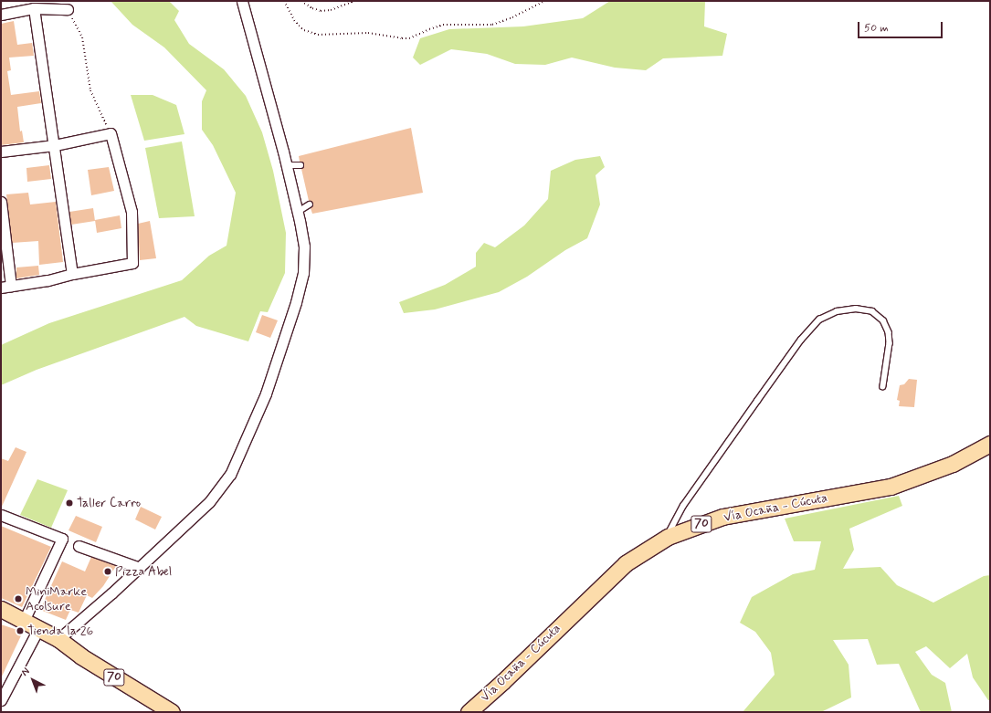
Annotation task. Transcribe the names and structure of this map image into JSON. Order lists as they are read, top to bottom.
{
  "streets": {
    "main road": ["Vía Ocaña - Cúcuta", "70"]
  },
  "places": [
    "Taller Carro",
    "Pizza Abel",
    "MiniMarke Acolsure",
    "Tienda la 26"
  ],
  "scale_bar": "50 m",
  "north": "top left"
}
